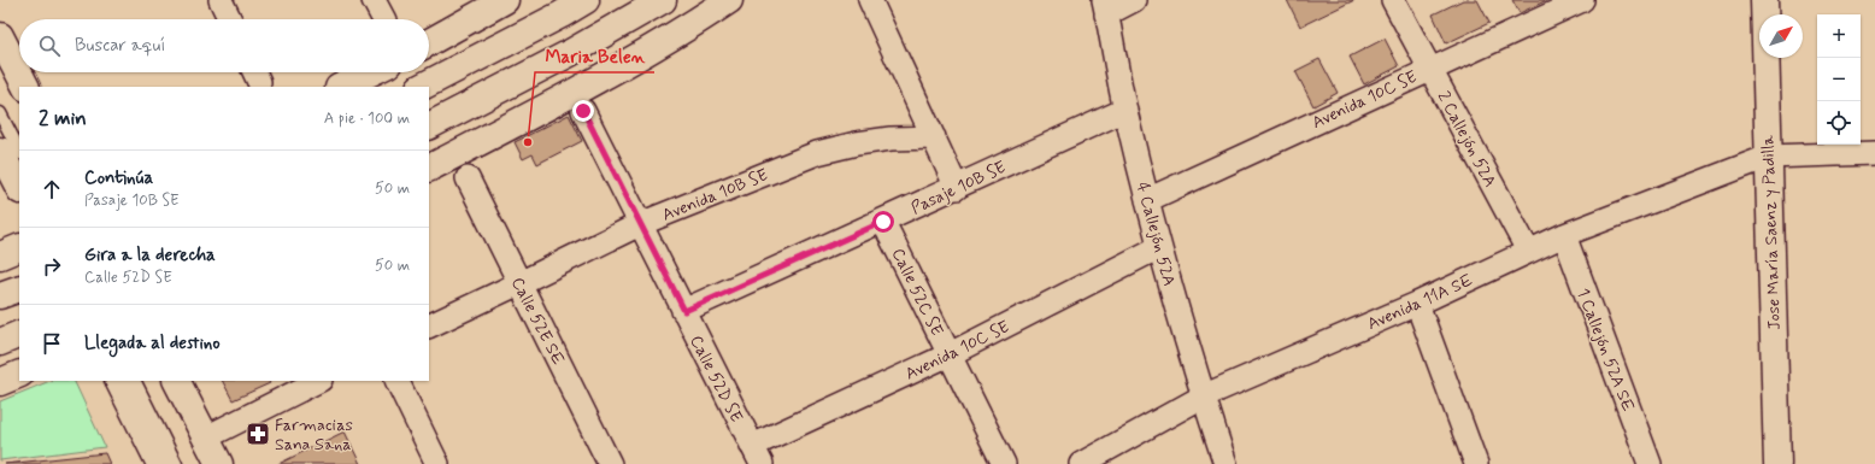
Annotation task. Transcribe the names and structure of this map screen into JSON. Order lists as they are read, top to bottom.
{
  "streets": {
    "main road": ["Jose María Saenz y Padilla"],
    "street": [
      "Avenida 10C SE",
      "2 Callejón 52A",
      "Pasaje 10B SE",
      "Avenida 10B SE",
      "4 Callejón 52A",
      "Calle 52C SE",
      "Avenida 11A SE",
      "Calle 52E SE",
      "1 Callejón 52A SE",
      "Calle 52D SE"
    ]
  },
  "crossings": [
    ["Avenida 10C SE", "2 Callejón 52A"],
    ["Avenida 10C SE", "4 Callejón 52A"],
    ["Avenida 10C SE", "Calle 52C SE"],
    ["Avenida 10C SE", "Calle 52D SE"],
    ["2 Callejón 52A", "Avenida 11A SE"],
    ["Pasaje 10B SE", "4 Callejón 52A"],
    ["Pasaje 10B SE", "Calle 52C SE"],
    ["Pasaje 10B SE", "Calle 52D SE"],
    ["Avenida 10B SE", "Calle 52E SE"],
    ["Avenida 10B SE", "Calle 52D SE"],
    ["Jose María Saenz y Padilla", "Avenida 11A SE"],
    ["4 Callejón 52A", "Avenida 11A SE"],
    ["Avenida 11A SE", "1 Callejón 52A SE"]
  ],
  "places": {
    "other": ["Maria Belen"],
    "pharmacy": ["Farmacias Sana Sana"]
  },
  "north": "top right",
  "page": {
    "map_buttons": ["+", "−"],
    "search": "Buscar aquí",
    "heading": ["2 min", "A pie · 100 m"],
    "list": [
      ["Continúa", "Pasaje 10B SE", "50 m"],
      ["Gira a la derecha", "Calle 52D SE", "50 m"],
      "Llegada al destino"
    ]
  }
}
